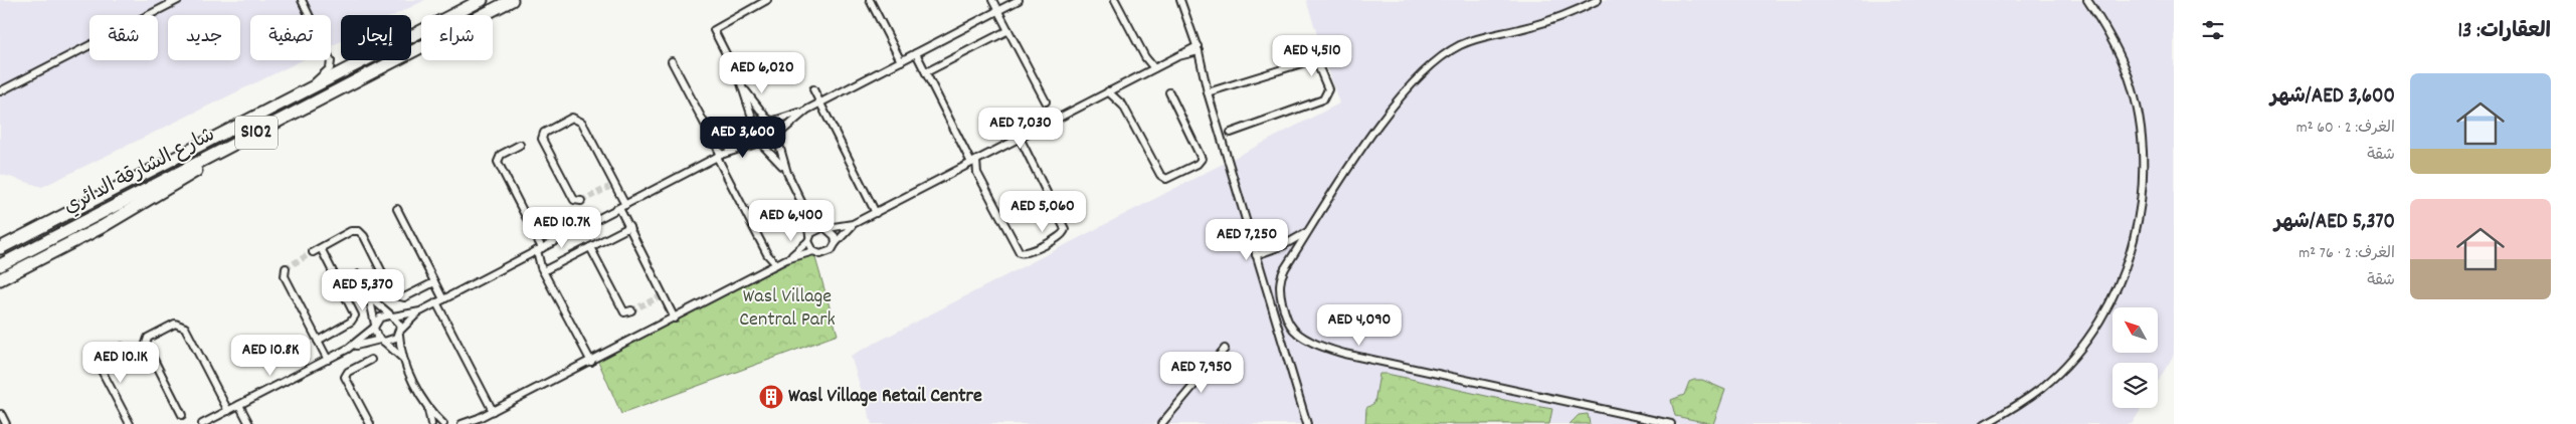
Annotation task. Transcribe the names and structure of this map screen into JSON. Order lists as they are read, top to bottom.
{
  "streets": {
    "highway": ["S102", "شارع الشارقة الدائري"]
  },
  "parks": ["Wasl Village Central Park"],
  "places": {
    "building": ["Wasl Village Retail Centre"]
  },
  "north": "top left",
  "page": {
    "heading": "العقارات: 13",
    "chip": [
      "شراء",
      "إيجار",
      "تصفية",
      "جديد",
      "شقة"
    ],
    "price": [
      "AED 4,510",
      "AED 6,020",
      "AED 7,030",
      "AED 3,600",
      "AED 5,060",
      "AED 6,400",
      "AED 10.7K",
      "AED 7,250",
      "AED 5,370",
      "AED 4,090",
      "AED 10.8K",
      "AED 10.1K",
      "AED 7,950"
    ],
    "list": [
      {
        "name": "AED 3,600/شهر",
        "note": "الغرف: 2 · 60 m² · شقة"
      },
      {
        "name": "AED 5,370/شهر",
        "note": "الغرف: 2 · 76 m² · شقة"
      }
    ]
  }
}
